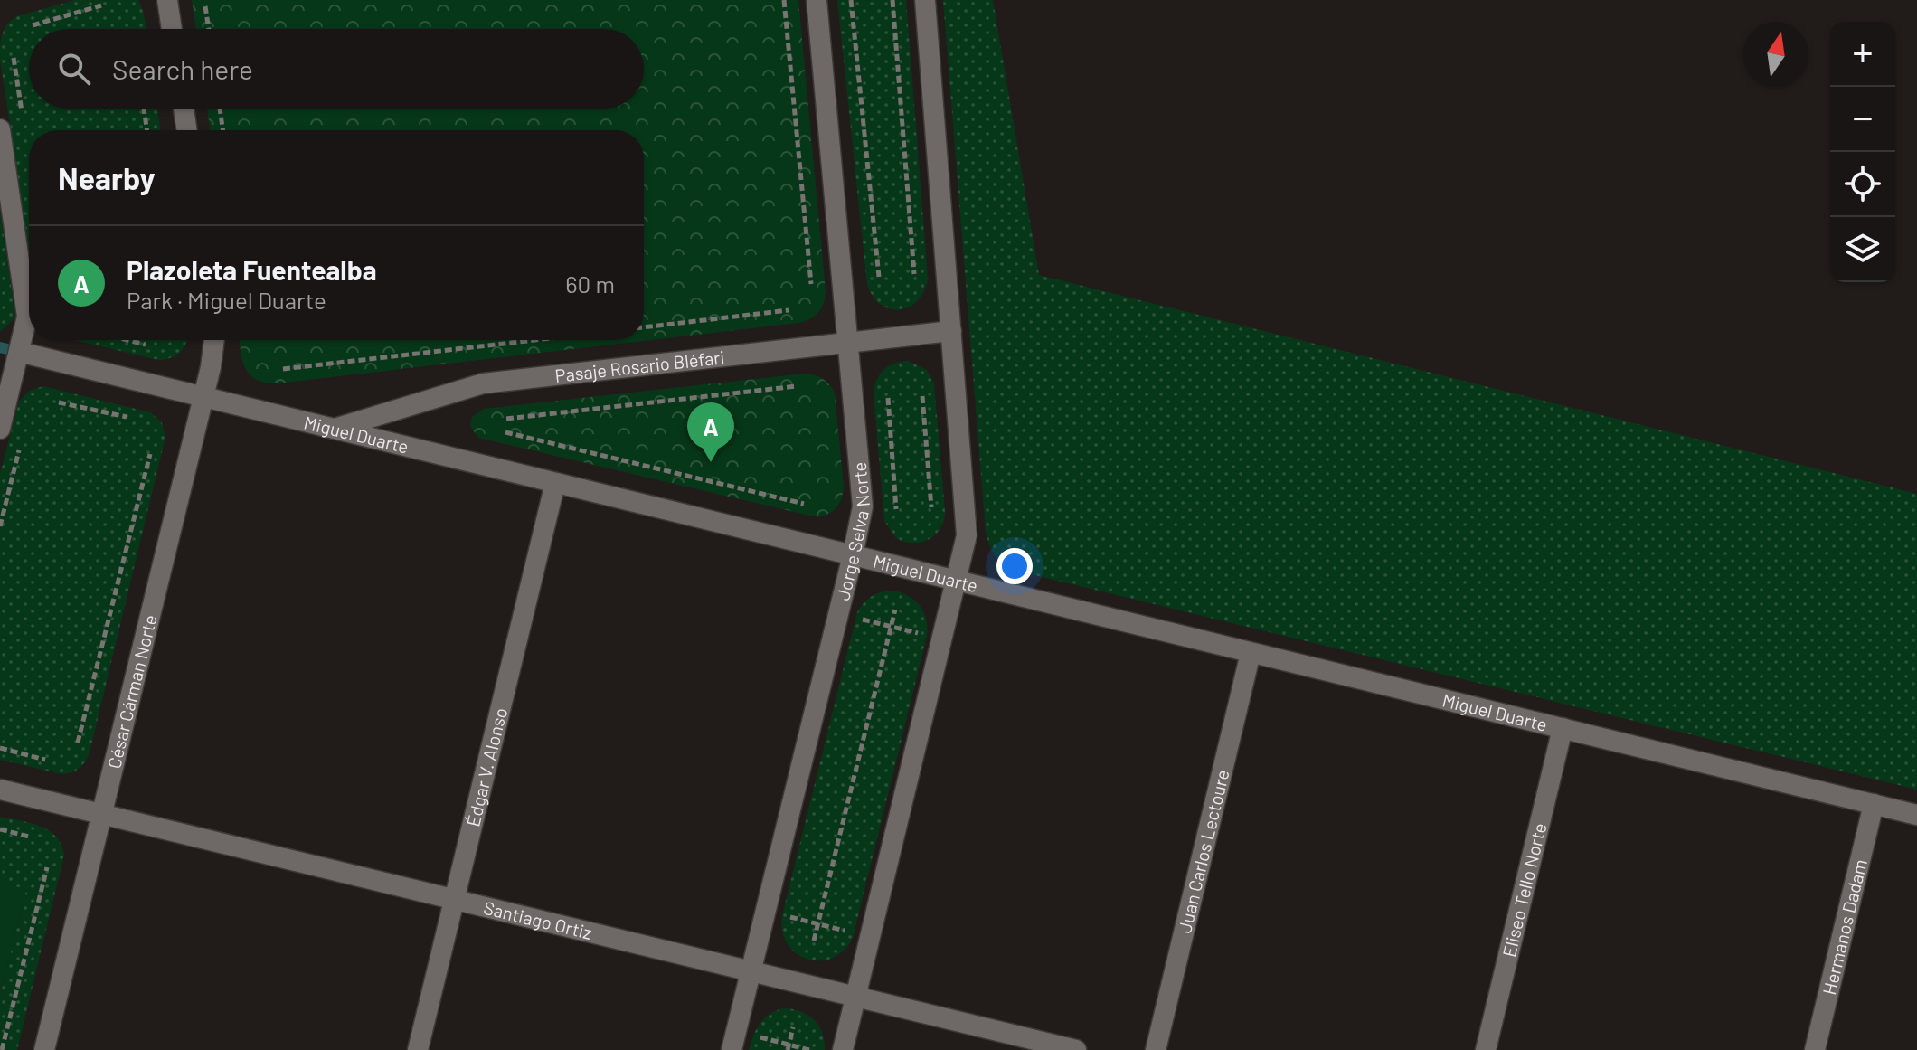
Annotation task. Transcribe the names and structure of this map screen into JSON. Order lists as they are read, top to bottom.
{
  "streets": {
    "street": [
      "Pasaje Rosario Bléfari",
      "Miguel Duarte",
      "Jorge Selva Norte",
      "César Cárman Norte",
      "Édgar V. Alonso",
      "Juan Carlos Lectoure",
      "Eliseo Tello Norte",
      "Santiago Ortiz",
      "Hermanos Dadam"
    ]
  },
  "crossings": [
    ["Pasaje Rosario Bléfari", "Miguel Duarte"],
    ["Pasaje Rosario Bléfari", "Jorge Selva Norte"],
    ["Miguel Duarte", "Jorge Selva Norte"],
    ["Miguel Duarte", "César Cárman Norte"],
    ["Miguel Duarte", "Édgar V. Alonso"],
    ["Miguel Duarte", "Juan Carlos Lectoure"],
    ["Miguel Duarte", "Eliseo Tello Norte"],
    ["Miguel Duarte", "Hermanos Dadam"],
    ["Jorge Selva Norte", "Santiago Ortiz"],
    ["César Cárman Norte", "Santiago Ortiz"],
    ["Édgar V. Alonso", "Santiago Ortiz"]
  ],
  "north": "top",
  "page": {
    "map_buttons": ["+", "−"],
    "search": "Search here",
    "heading": "Nearby",
    "list": [
      {
        "mark": "A",
        "name": "Plazoleta Fuentealba",
        "note": "Park · Miguel Duarte",
        "value": "60 m"
      }
    ],
    "pins": "A"
  }
}
